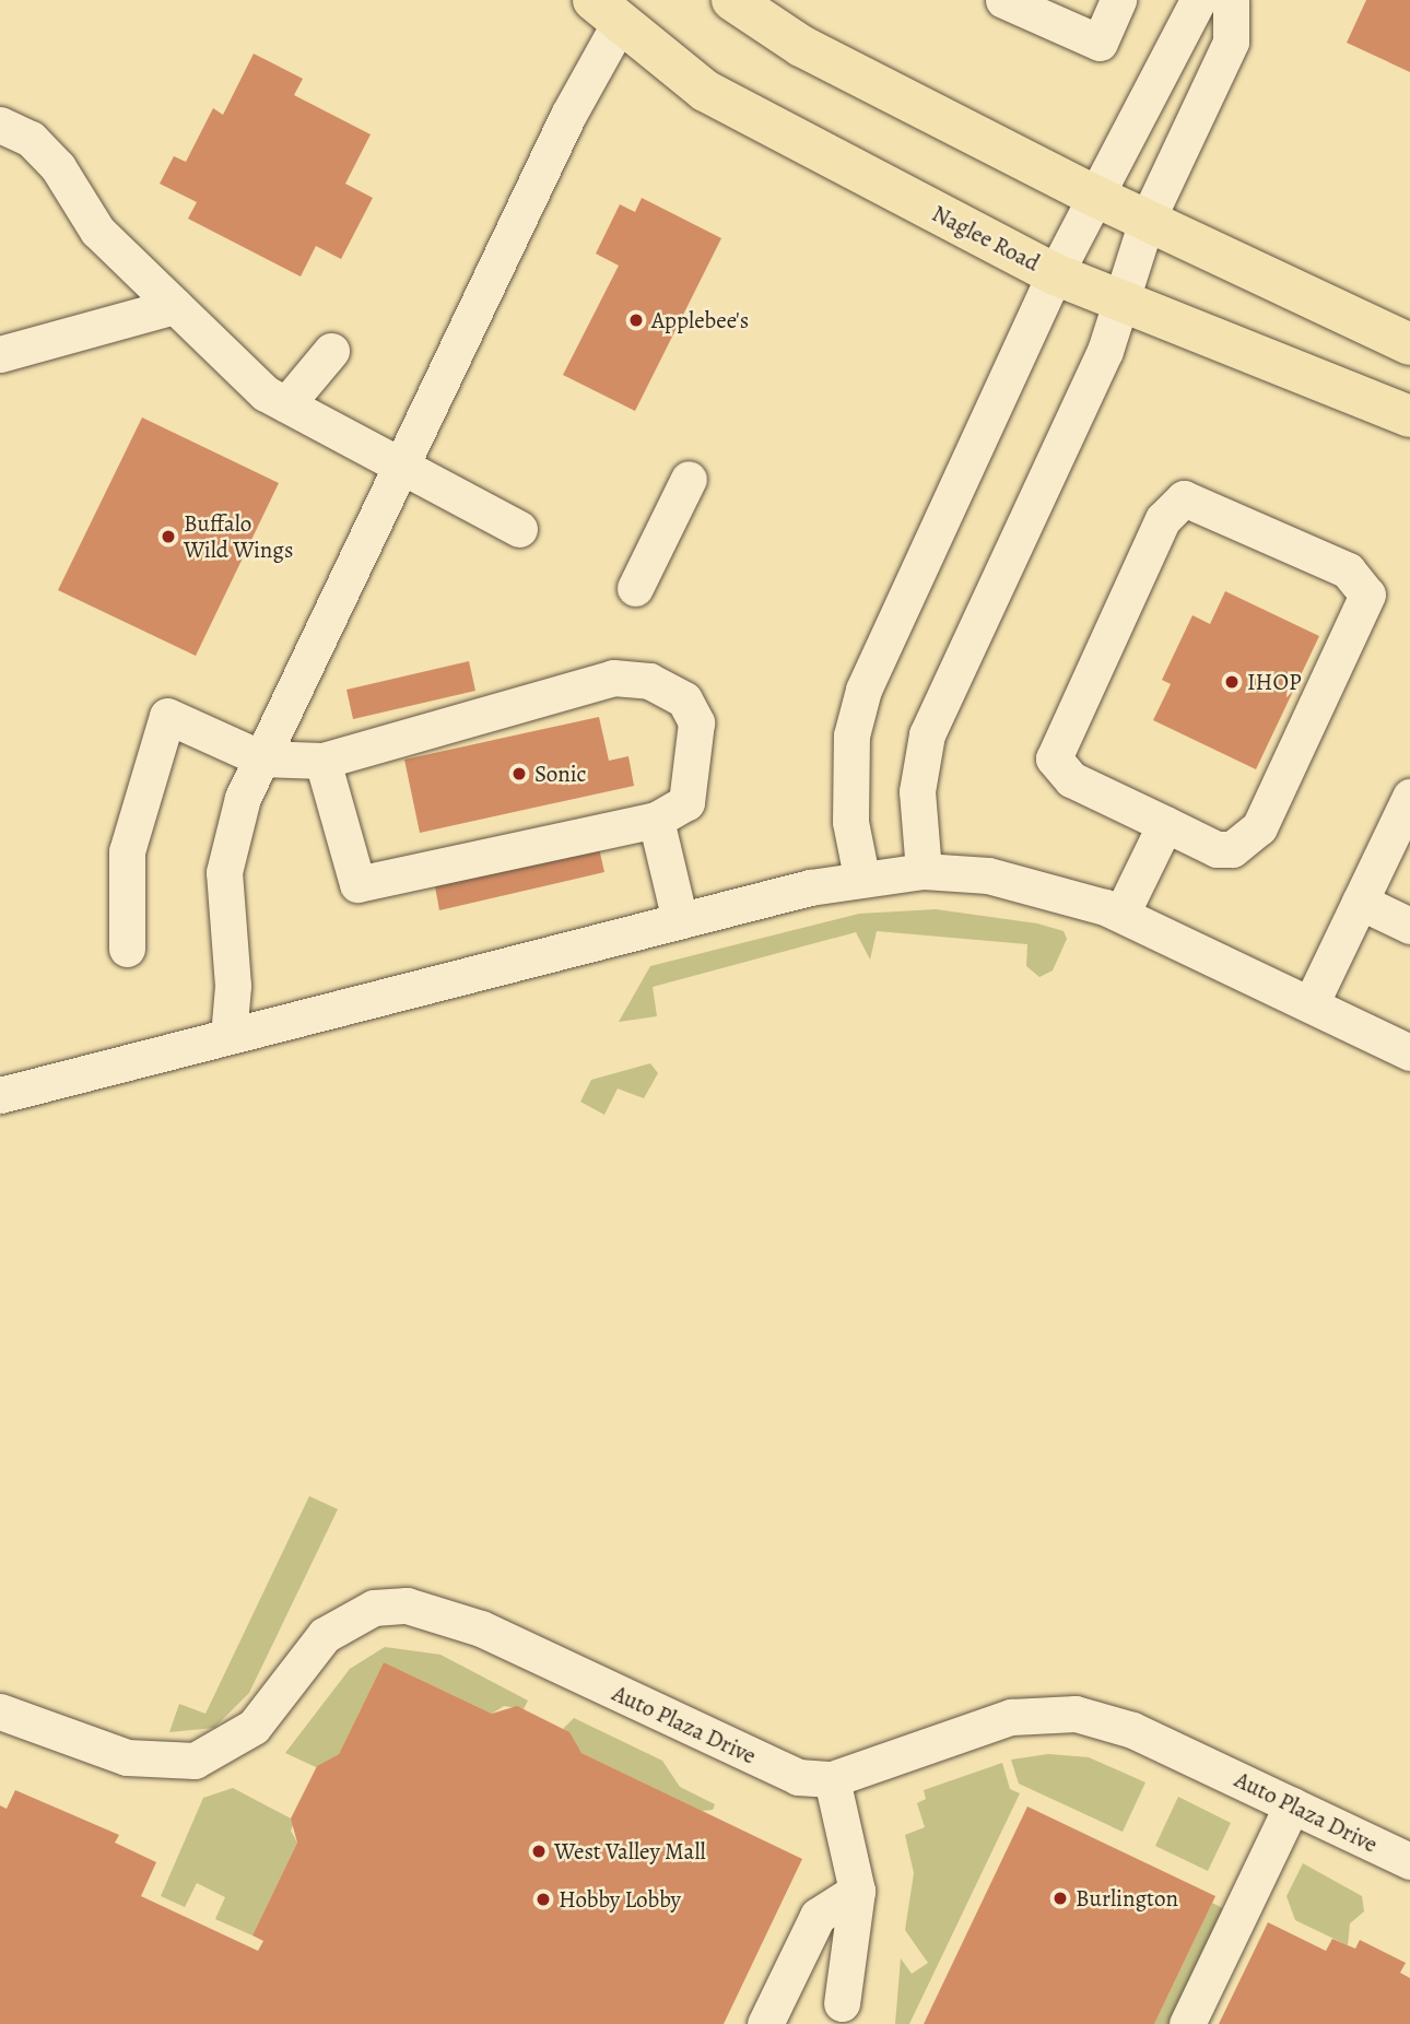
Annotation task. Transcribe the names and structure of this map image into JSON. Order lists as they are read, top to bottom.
{
  "streets": {
    "main road": ["Naglee Road"],
    "street": ["Auto Plaza Drive"]
  },
  "places": [
    "Applebee's",
    "Buffalo Wild Wings",
    "IHOP",
    "Sonic",
    "West Valley Mall",
    "Burlington",
    "Hobby Lobby"
  ]
}
